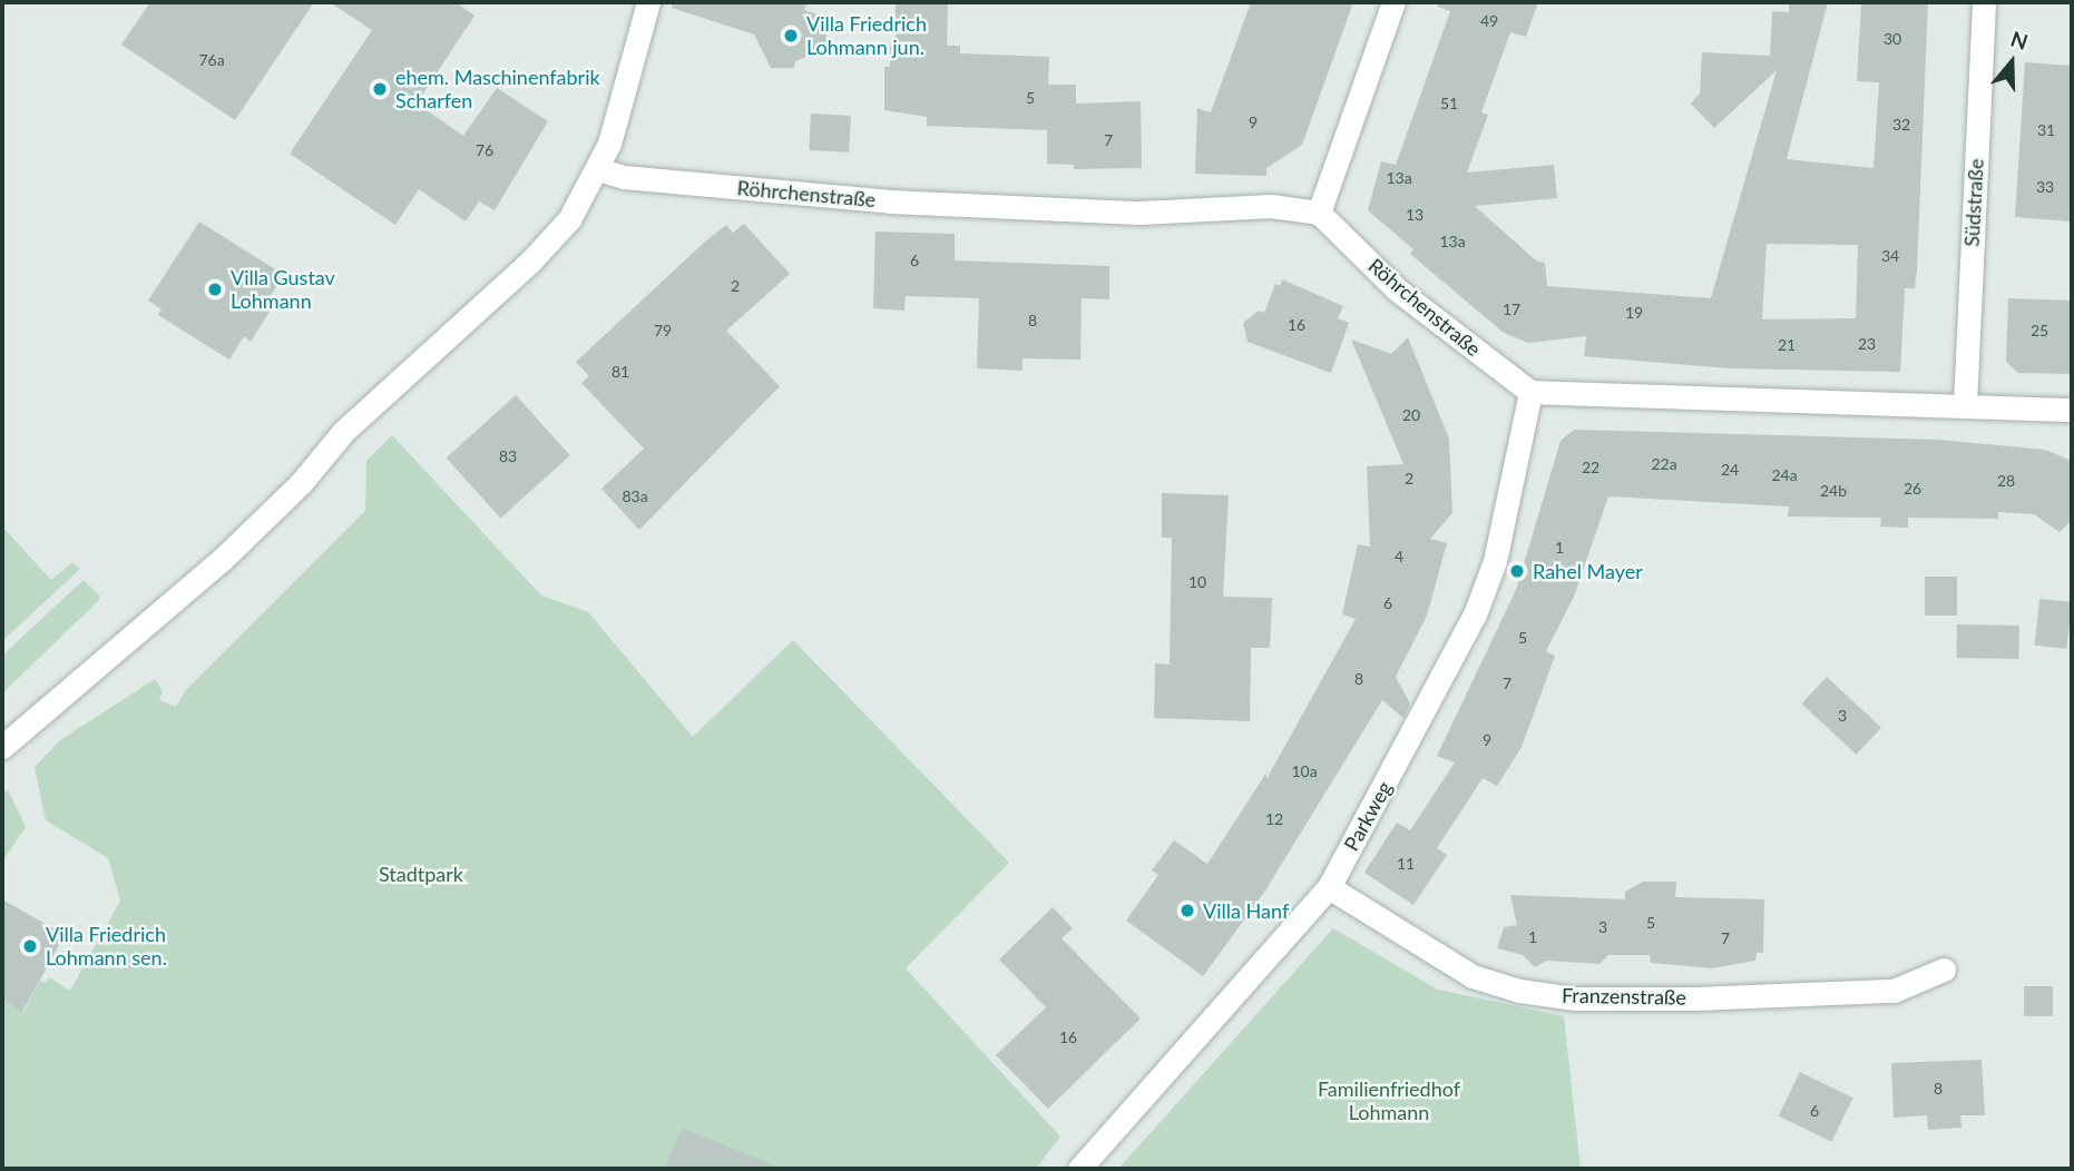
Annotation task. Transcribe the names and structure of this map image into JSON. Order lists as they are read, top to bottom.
{
  "streets": {
    "street": [
      "Röhrchenstraße",
      "Südstraße",
      "Parkweg",
      "Franzenstraße"
    ]
  },
  "crossings": [
    ["Röhrchenstraße", "Parkweg"],
    ["Parkweg", "Franzenstraße"]
  ],
  "parks": ["Stadtpark", "Familienfriedhof Lohmann"],
  "places": [
    "Villa Friedrich Lohmann jun.",
    "ehem. Maschinenfabrik Scharfen",
    "Villa Gustav Lohmann",
    "Rahel Mayer",
    "Villa Hanf",
    "Villa Friedrich Lohmann sen."
  ],
  "house_numbers": [
    "49",
    "30",
    "76a",
    "5",
    "51",
    "9",
    "32",
    "31",
    "7",
    "76",
    "13a",
    "33",
    "13",
    "13a",
    "34",
    "6",
    "2",
    "17",
    "19",
    "8",
    "16",
    "79",
    "25",
    "23",
    "21",
    "81",
    "20",
    "83",
    "22a",
    "22",
    "24",
    "24a",
    "2",
    "28",
    "26",
    "24b",
    "83a",
    "1",
    "4",
    "10",
    "6",
    "5",
    "8",
    "7",
    "3",
    "9",
    "10a",
    "12",
    "11",
    "5",
    "3",
    "1",
    "7",
    "16",
    "8",
    "6"
  ],
  "north": "top"
}
